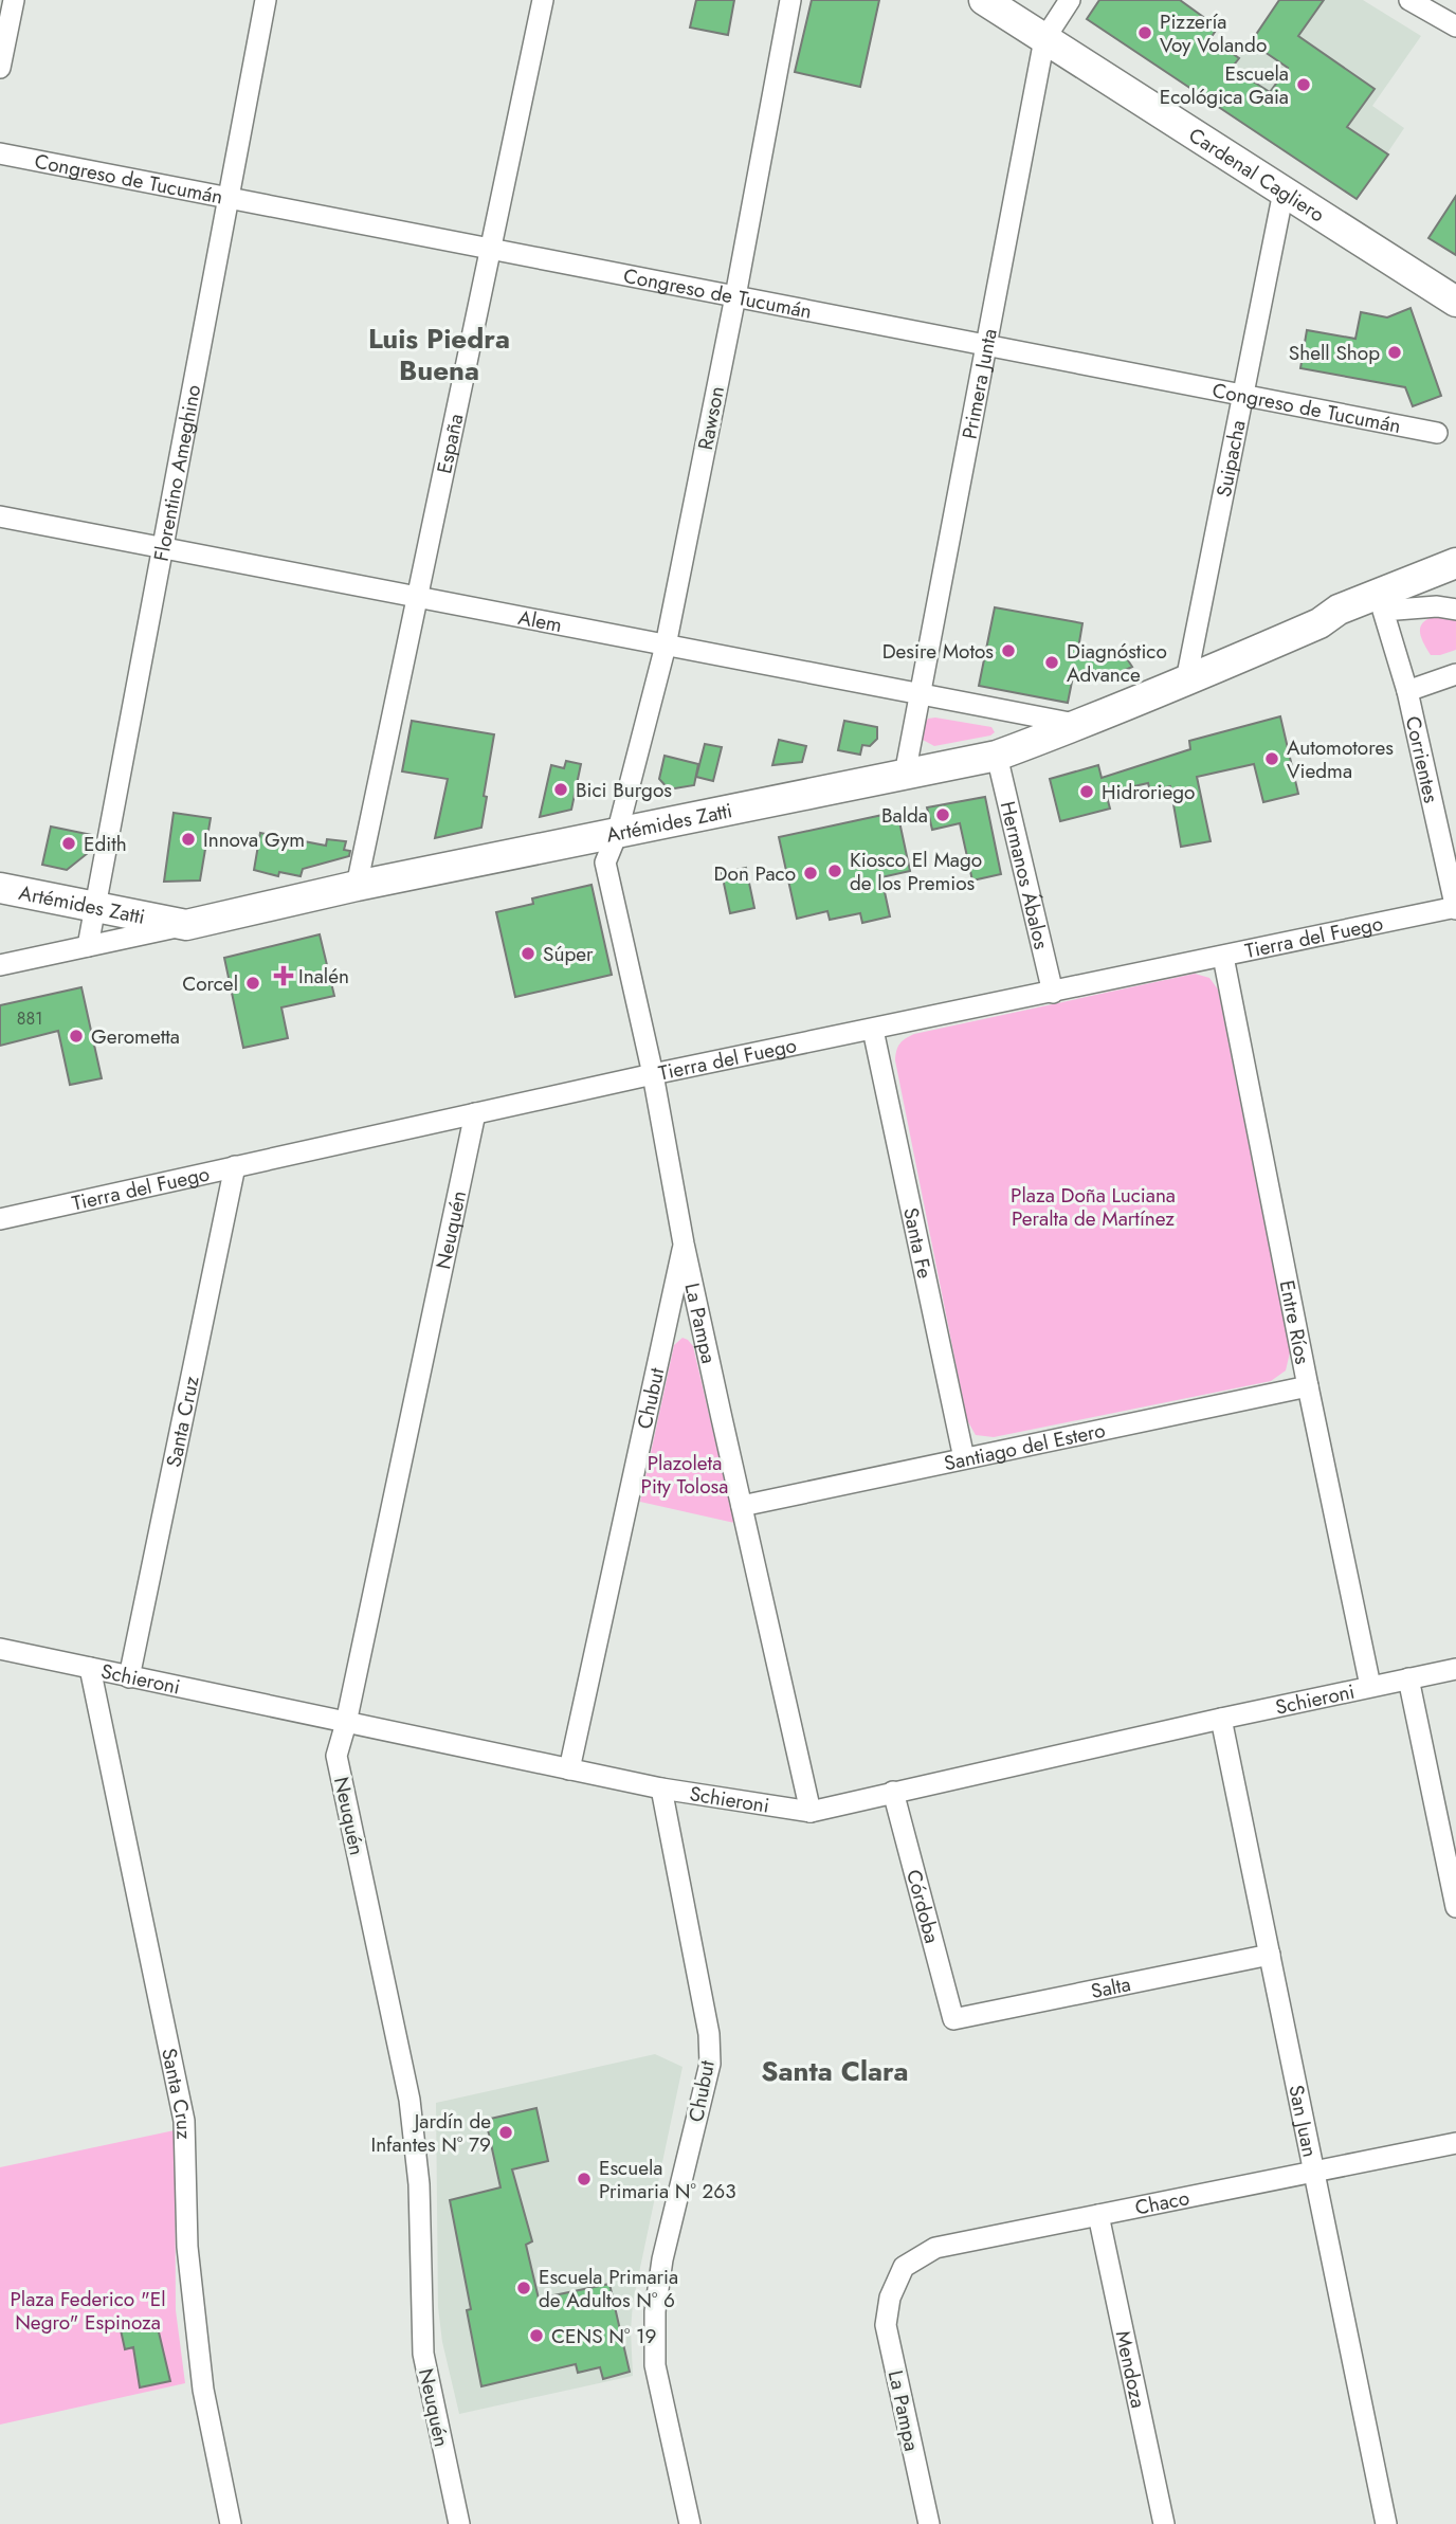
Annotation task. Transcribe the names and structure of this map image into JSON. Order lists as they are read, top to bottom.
{
  "streets": {
    "main road": ["Cardenal Cagliero", "Artémides Zatti"],
    "street": [
      "Congreso de Tucumán",
      "Primera Junta",
      "Rawson",
      "España",
      "Suipacha",
      "Florentino Ameghino",
      "Alem",
      "Corrientes",
      "Hermanos Ábalos",
      "Tierra del Fuego",
      "Neuquén",
      "Santa Fe",
      "Entre Ríos",
      "La Pampa",
      "Chubut",
      "Santa Cruz",
      "Santiago del Estero",
      "Schieroni",
      "Córdoba",
      "Salta",
      "San Juan",
      "Chaco",
      "Mendoza"
    ]
  },
  "crossings": [
    ["Cardenal Cagliero", "Primera Junta"],
    ["Cardenal Cagliero", "Suipacha"],
    ["Congreso de Tucumán", "Primera Junta"],
    ["Congreso de Tucumán", "Rawson"],
    ["Congreso de Tucumán", "España"],
    ["Congreso de Tucumán", "Suipacha"],
    ["Congreso de Tucumán", "Florentino Ameghino"],
    ["Primera Junta", "Alem"],
    ["Primera Junta", "Artémides Zatti"],
    ["Rawson", "Alem"],
    ["Rawson", "Artémides Zatti"],
    ["Rawson", "La Pampa"],
    ["España", "Alem"],
    ["España", "Artémides Zatti"],
    ["Suipacha", "Artémides Zatti"],
    ["Florentino Ameghino", "Alem"],
    ["Florentino Ameghino", "Artémides Zatti"],
    ["Alem", "Artémides Zatti"],
    ["Corrientes", "Artémides Zatti"],
    ["Corrientes", "Tierra del Fuego"],
    ["Artémides Zatti", "Hermanos Ábalos"],
    ["Artémides Zatti", "La Pampa"],
    ["Hermanos Ábalos", "Tierra del Fuego"],
    ["Tierra del Fuego", "Neuquén"],
    ["Tierra del Fuego", "Santa Fe"],
    ["Tierra del Fuego", "Entre Ríos"],
    ["Tierra del Fuego", "La Pampa"],
    ["Tierra del Fuego", "Santa Cruz"],
    ["Neuquén", "Schieroni"],
    ["Santa Fe", "Santiago del Estero"],
    ["Entre Ríos", "Santiago del Estero"],
    ["Entre Ríos", "Schieroni"],
    ["La Pampa", "Chubut"],
    ["La Pampa", "Santiago del Estero"],
    ["La Pampa", "Schieroni"],
    ["La Pampa", "Chaco"],
    ["Chubut", "Schieroni"],
    ["Santa Cruz", "Schieroni"],
    ["Schieroni", "Córdoba"],
    ["Schieroni", "San Juan"],
    ["Córdoba", "Salta"],
    ["Salta", "San Juan"],
    ["San Juan", "Chaco"],
    ["Chaco", "Mendoza"]
  ],
  "districts": ["Luis Piedra Buena", "Santa Clara"],
  "parks": ["Plaza Doña Luciana Peralta de Martínez", "Plazoleta Pity Tolosa", "Plaza Federico \"El Negro\" Espinoza"],
  "places": {
    "other": [
      "Pizzería Voy Volando",
      "Escuela Ecológica Gaia",
      "Shell Shop",
      "Desire Motos",
      "Diagnóstico Advance",
      "Automotores Viedma",
      "Bici Burgos",
      "Hidroriego",
      "Balda",
      "Innova Gym",
      "Edith",
      "Kiosco El Mago de los Premios",
      "Don Paco",
      "Súper",
      "Corcel",
      "Gerometta",
      "Jardín de Infantes N° 79",
      "Escuela Primaria N° 263",
      "Escuela Primaria de Adultos N° 6",
      "CENS N° 19"
    ],
    "health": ["Inalén"]
  },
  "house_numbers": ["881"]
}
